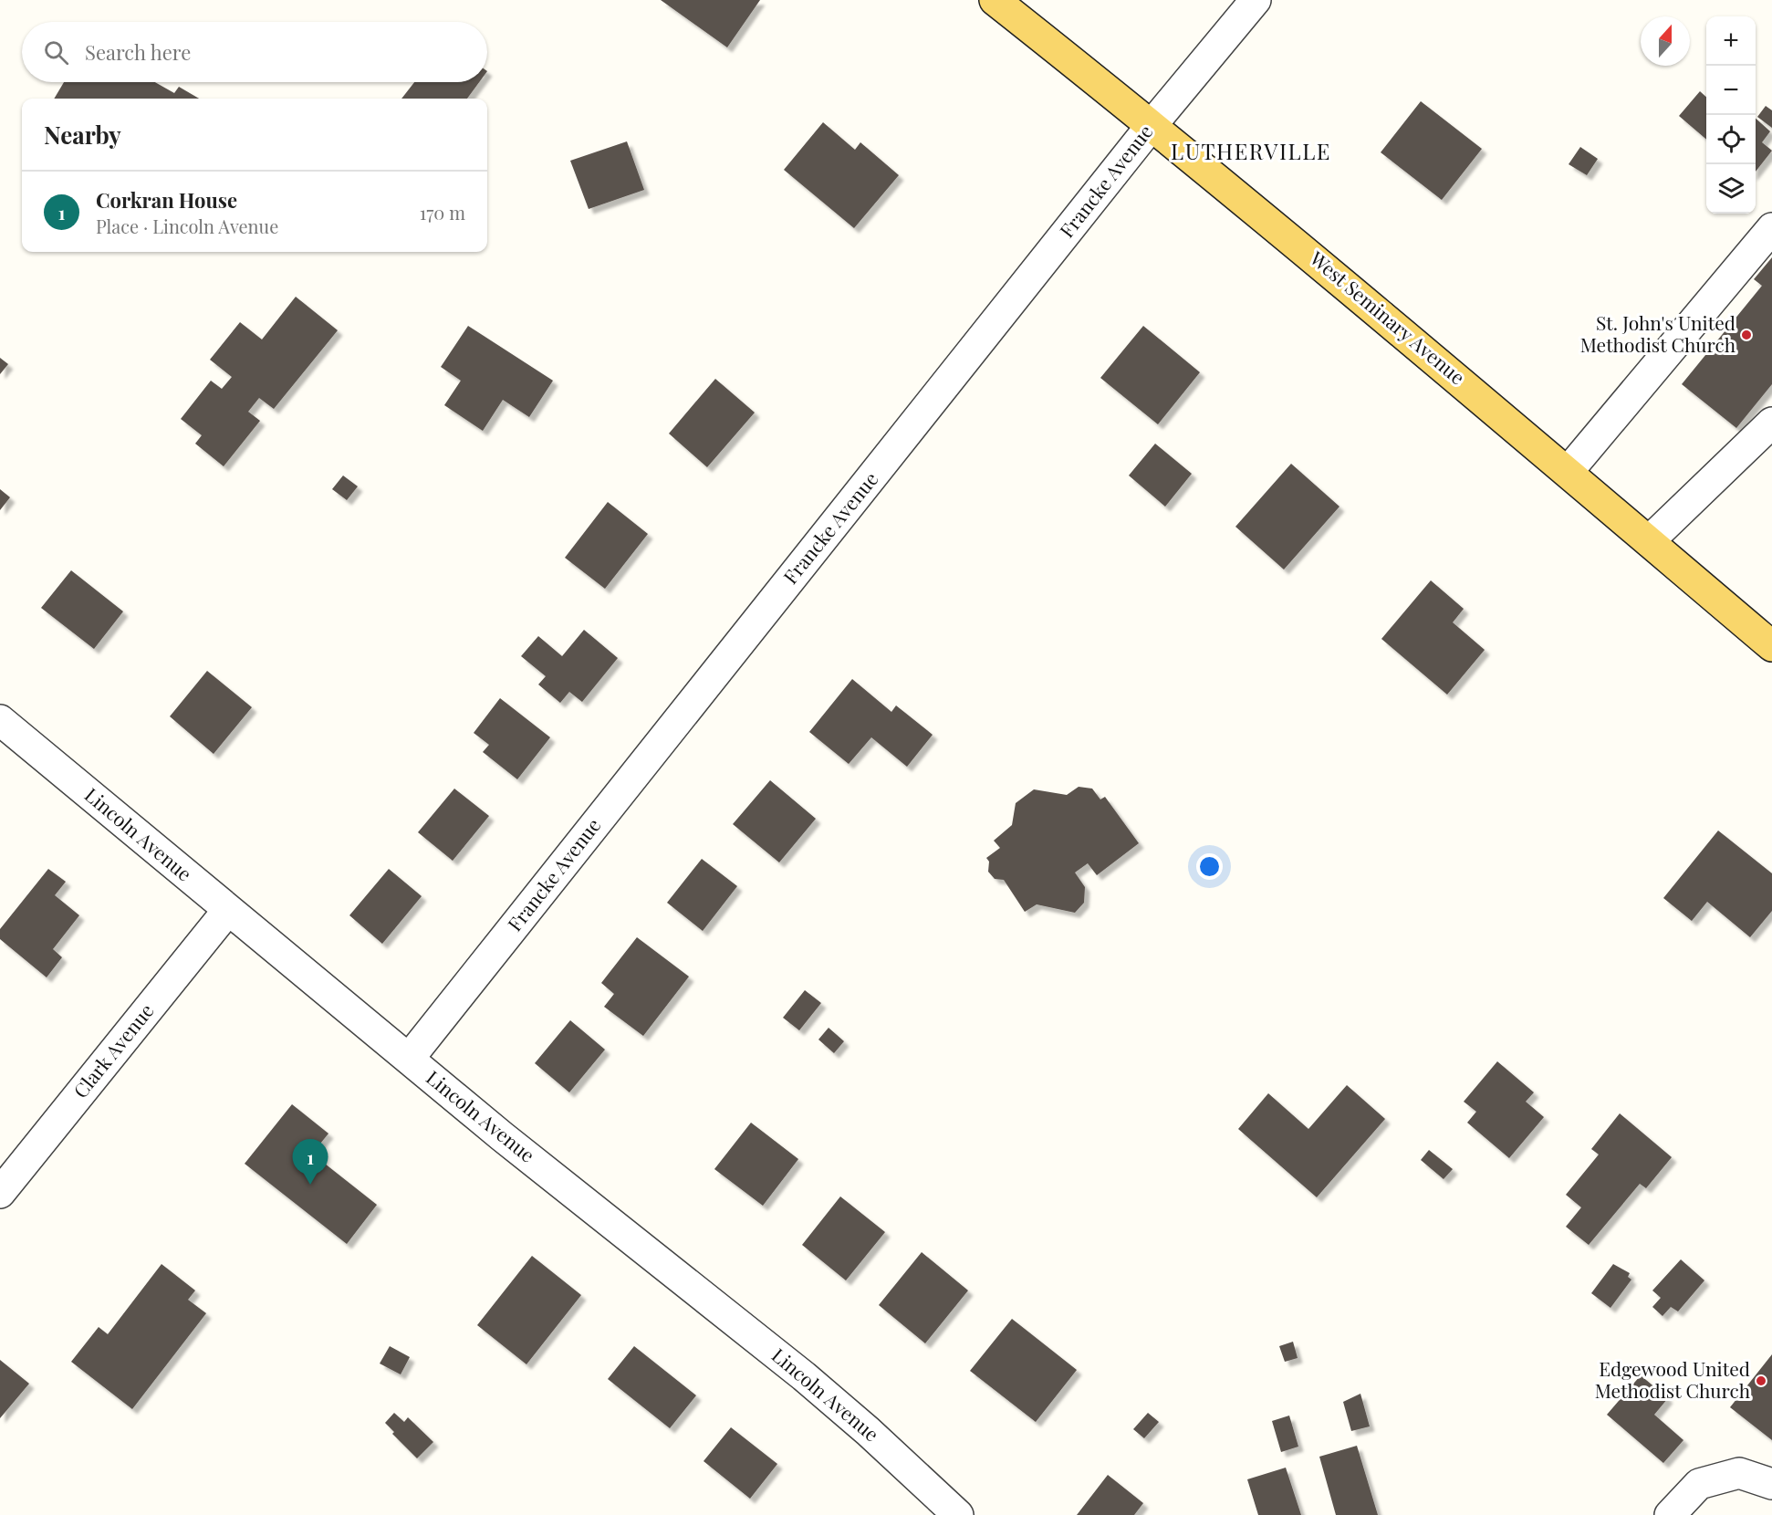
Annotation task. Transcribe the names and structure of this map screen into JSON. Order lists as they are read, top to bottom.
{
  "streets": {
    "main road": ["West Seminary Avenue"],
    "street": ["Francke Avenue", "Lincoln Avenue", "Clark Avenue"]
  },
  "crossings": [
    ["Francke Avenue", "West Seminary Avenue"],
    ["Francke Avenue", "Lincoln Avenue"],
    ["Lincoln Avenue", "Clark Avenue"]
  ],
  "districts": ["LUTHERVILLE"],
  "places": ["St. John's United Methodist Church", "Edgewood United Methodist Church"],
  "north": "top",
  "page": {
    "map_buttons": ["+", "−"],
    "search": "Search here",
    "heading": "Nearby",
    "list": [
      {
        "mark": "1",
        "name": "Corkran House",
        "note": "Place · Lincoln Avenue",
        "value": "170 m"
      }
    ],
    "pins": "1"
  }
}
